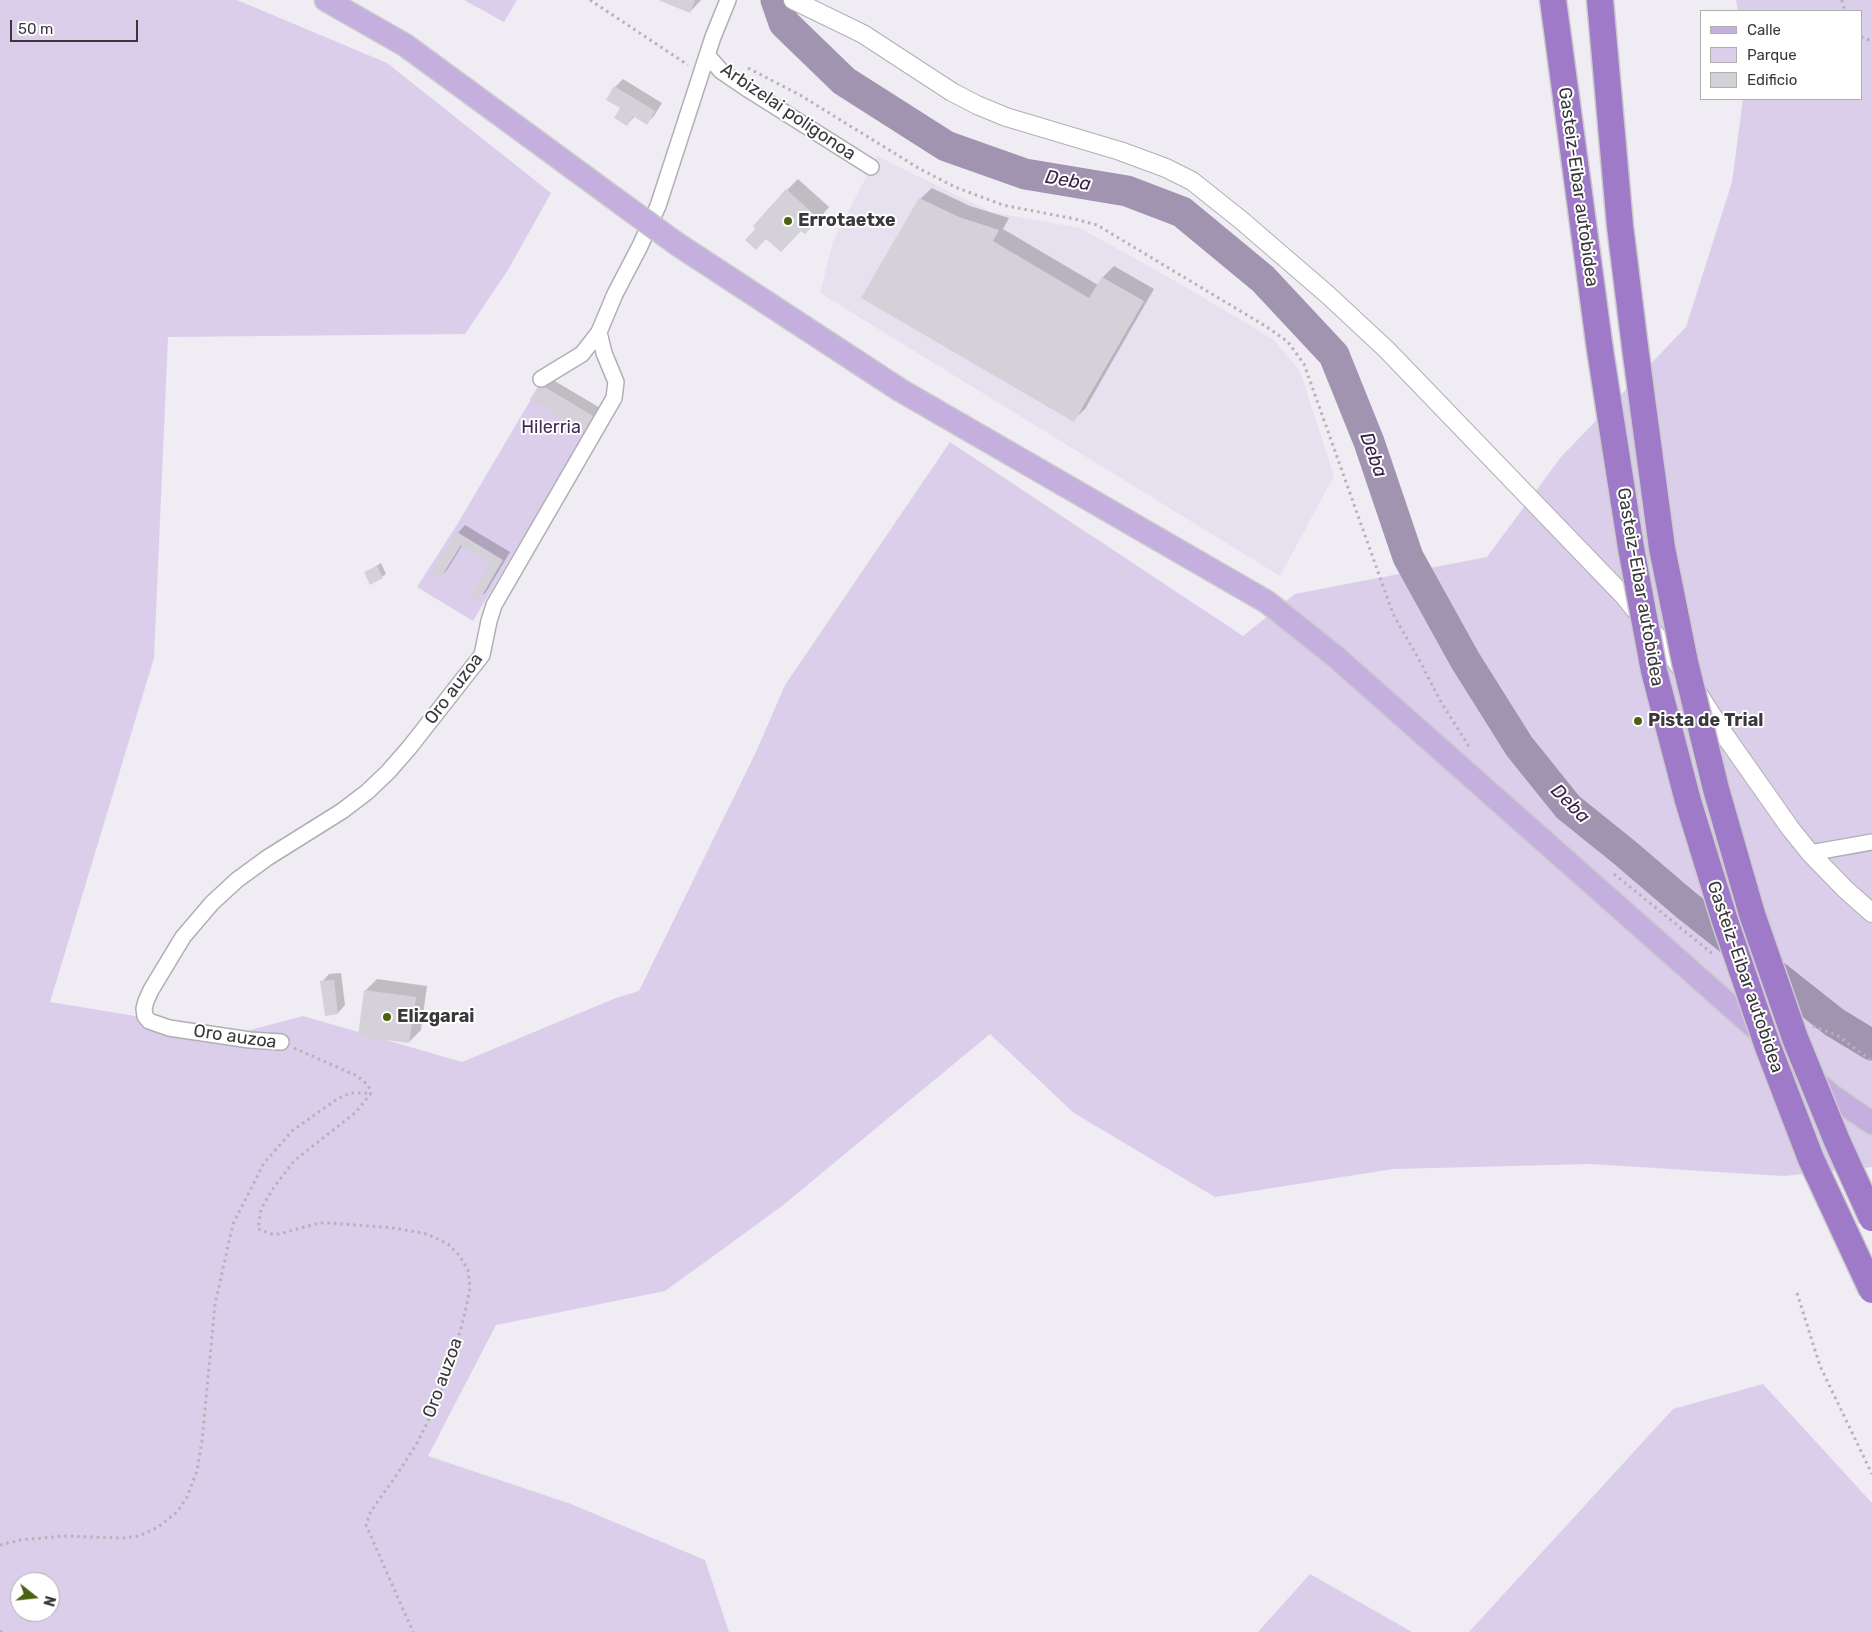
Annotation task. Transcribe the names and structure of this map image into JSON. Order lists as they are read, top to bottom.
{
  "streets": {
    "highway": ["Gasteiz-Eibar autobidea"],
    "street": ["Arbizelai poligonoa", "Oro auzoa"]
  },
  "water": ["Deba"],
  "parks": ["Hilerria"],
  "places": ["Errotaetxe", "Pista de Trial", "Elizgarai"],
  "legend": ["Calle", "Parque", "Edificio"],
  "scale_bar": "50 m",
  "north": "right"
}
